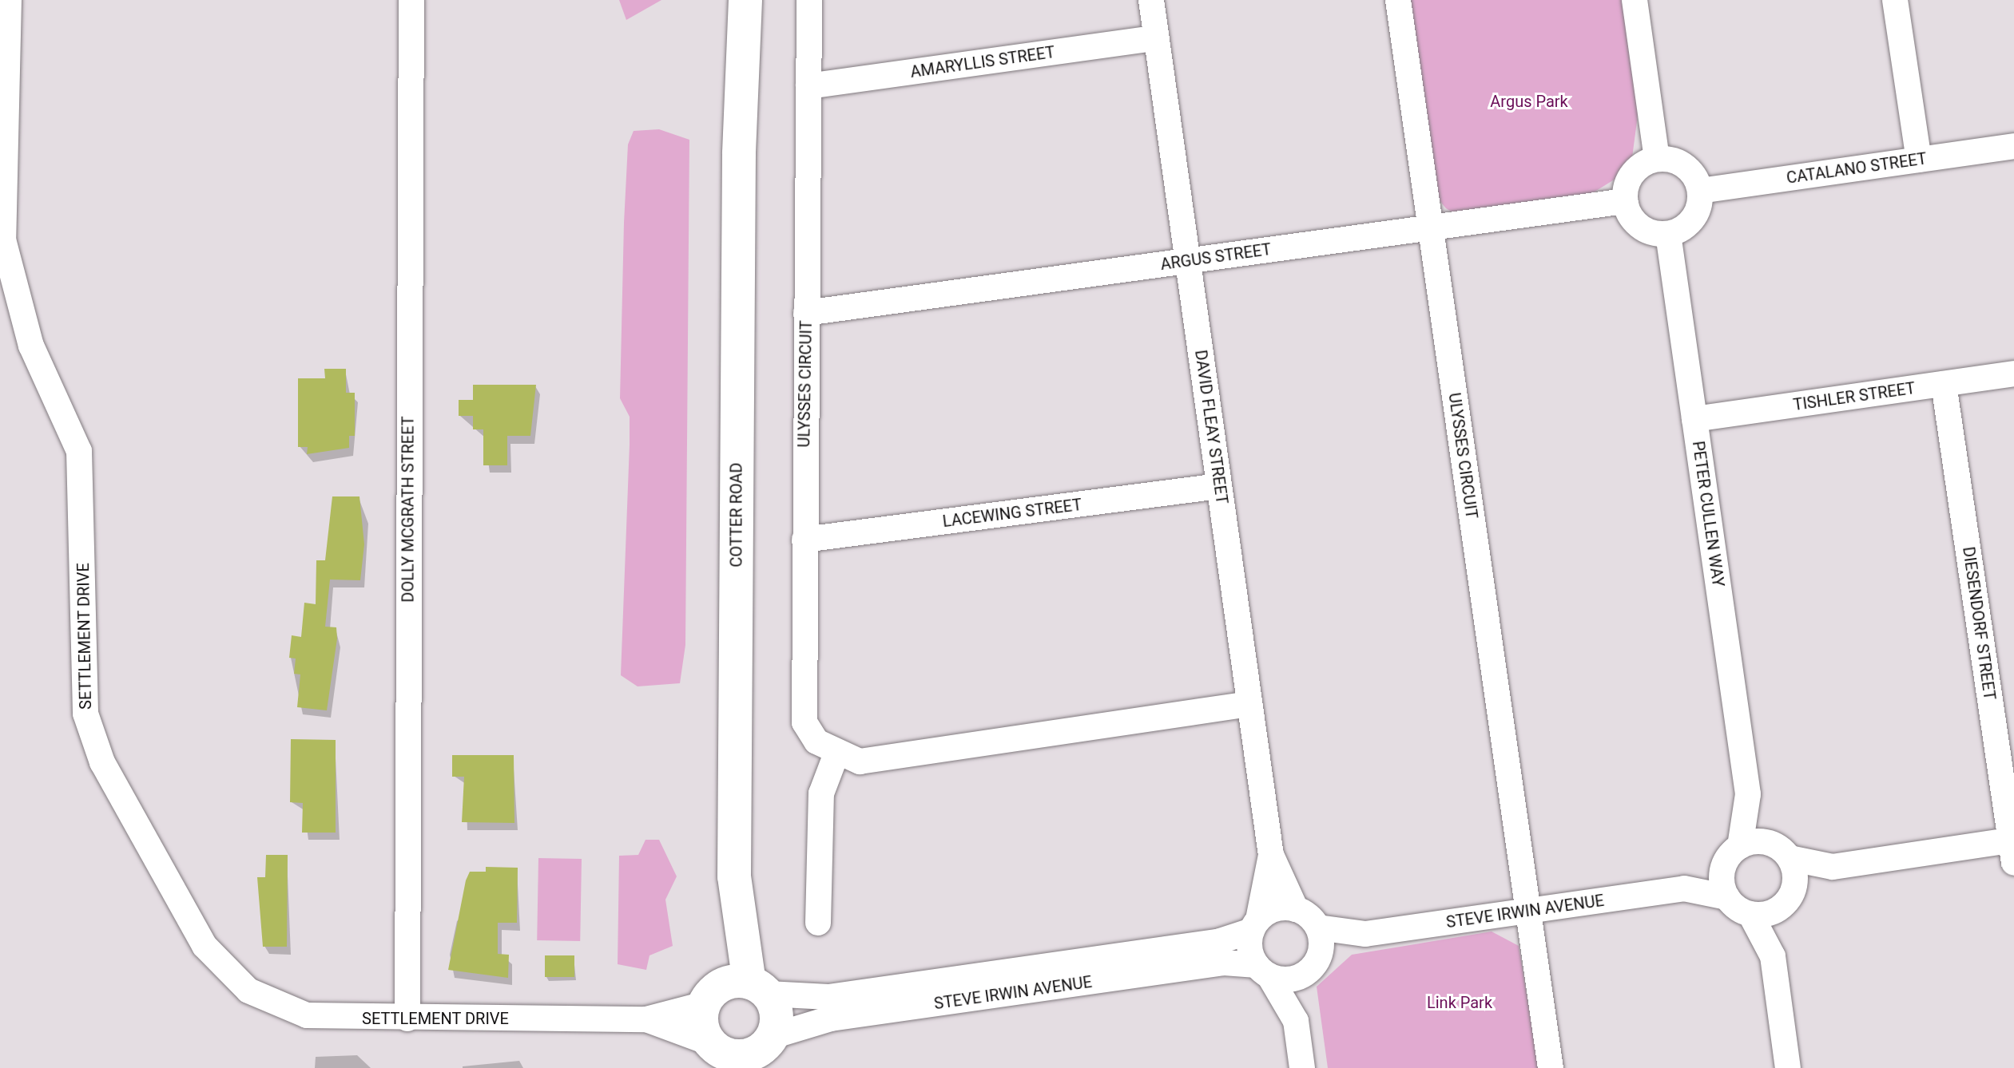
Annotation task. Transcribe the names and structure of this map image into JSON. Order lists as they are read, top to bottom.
{
  "streets": {
    "main road": ["COTTER ROAD"],
    "street": [
      "AMARYLLIS STREET",
      "CATALANO STREET",
      "ARGUS STREET",
      "ULYSSES CIRCUIT",
      "TISHLER STREET",
      "DAVID FLEAY STREET",
      "DOLLY MCGRATH STREET",
      "LACEWING STREET",
      "PETER CULLEN WAY",
      "DIESENDORF STREET",
      "SETTLEMENT DRIVE",
      "STEVE IRWIN AVENUE"
    ]
  },
  "crossings": [
    ["AMARYLLIS STREET", "ULYSSES CIRCUIT"],
    ["AMARYLLIS STREET", "DAVID FLEAY STREET"],
    ["CATALANO STREET", "ARGUS STREET"],
    ["CATALANO STREET", "PETER CULLEN WAY"],
    ["ARGUS STREET", "ULYSSES CIRCUIT"],
    ["ARGUS STREET", "DAVID FLEAY STREET"],
    ["ARGUS STREET", "PETER CULLEN WAY"],
    ["ULYSSES CIRCUIT", "DAVID FLEAY STREET"],
    ["ULYSSES CIRCUIT", "LACEWING STREET"],
    ["ULYSSES CIRCUIT", "STEVE IRWIN AVENUE"],
    ["TISHLER STREET", "PETER CULLEN WAY"],
    ["TISHLER STREET", "DIESENDORF STREET"],
    ["DAVID FLEAY STREET", "LACEWING STREET"],
    ["DAVID FLEAY STREET", "STEVE IRWIN AVENUE"],
    ["DOLLY MCGRATH STREET", "SETTLEMENT DRIVE"],
    ["PETER CULLEN WAY", "STEVE IRWIN AVENUE"],
    ["COTTER ROAD", "SETTLEMENT DRIVE"],
    ["COTTER ROAD", "STEVE IRWIN AVENUE"],
    ["SETTLEMENT DRIVE", "STEVE IRWIN AVENUE"]
  ],
  "parks": ["Argus Park", "Link Park"]
}
